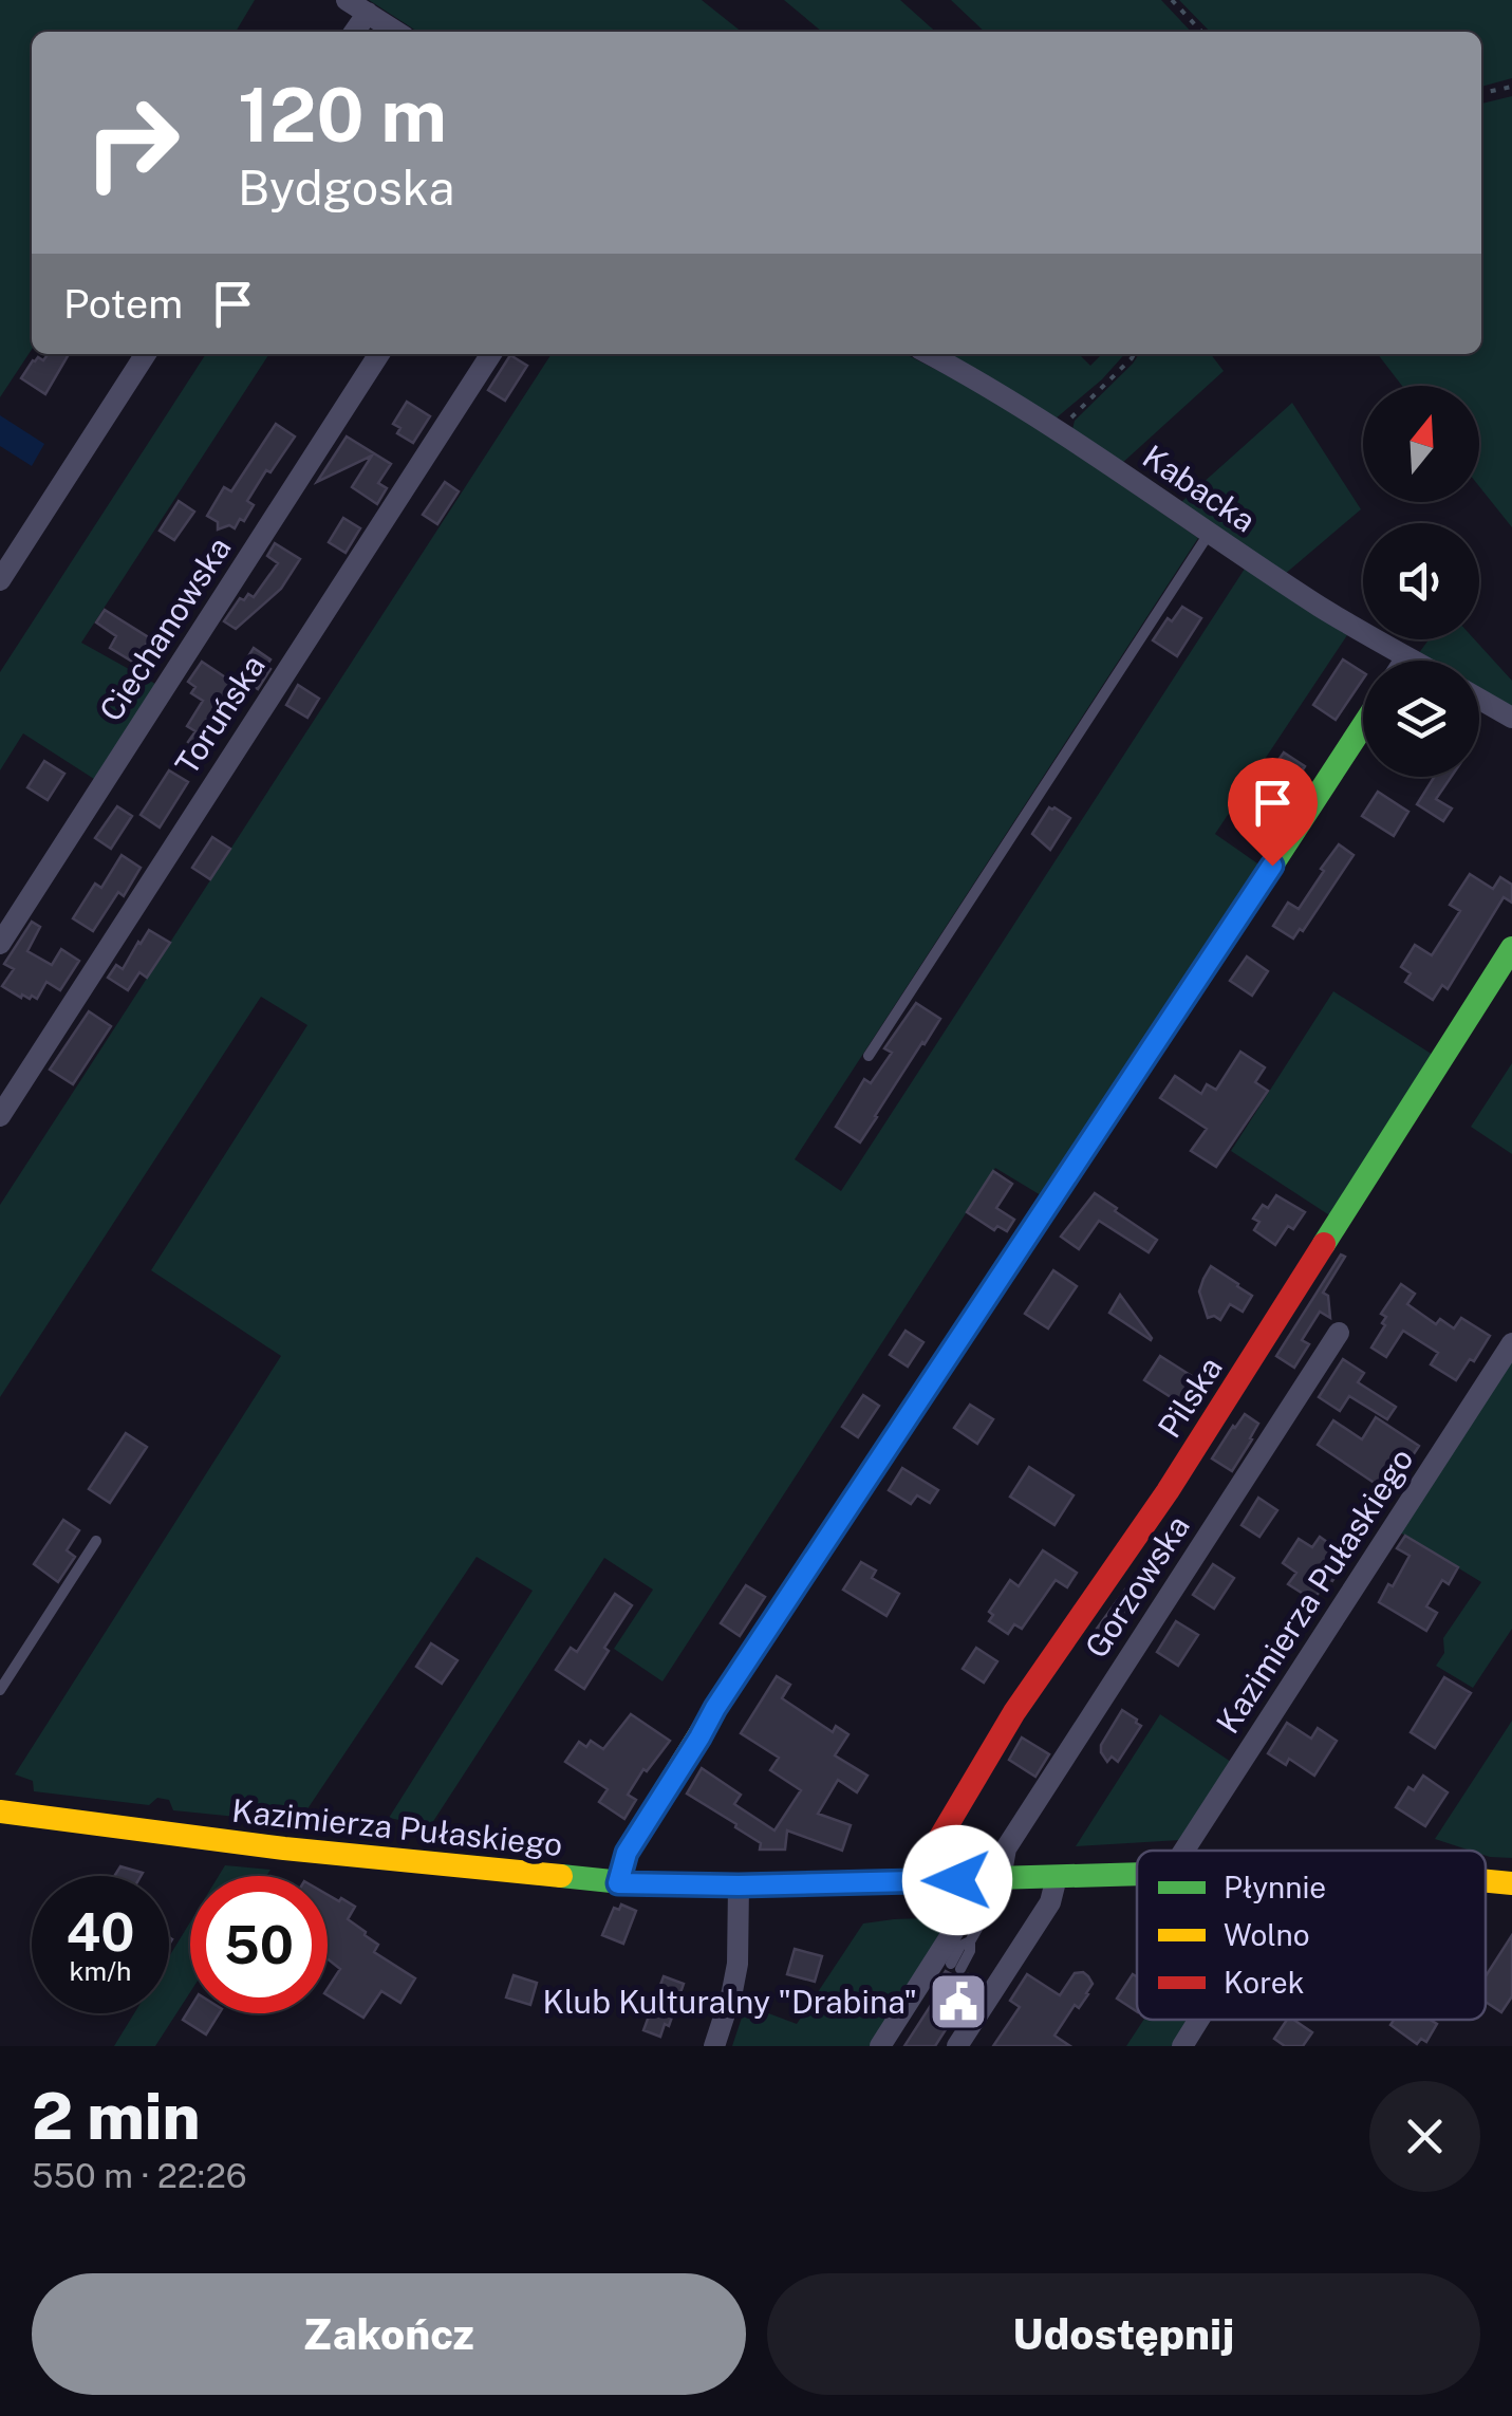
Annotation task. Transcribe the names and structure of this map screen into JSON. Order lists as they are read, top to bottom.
{
  "streets": {
    "street": [
      "Kabacka",
      "Ciechanowska",
      "Toruńska",
      "Pilska",
      "Gorzowska",
      "Kazimierza Pułaskiego"
    ]
  },
  "crossings": [
    ["Pilska", "Kazimierza Pułaskiego"],
    ["Gorzowska", "Kazimierza Pułaskiego"]
  ],
  "places": {
    "public building": ["Klub Kulturalny \"Drabina\""]
  },
  "legend": ["Płynnie", "Wolno", "Korek"],
  "north": "top",
  "page": {
    "turn": ["120 m", "Bydgoska"],
    "then": "Potem",
    "speed": "40 km/h",
    "limit": "50",
    "heading": ["2 min", "550 m · 22:26"],
    "buttons": ["Zakończ", "Udostępnij"]
  }
}
